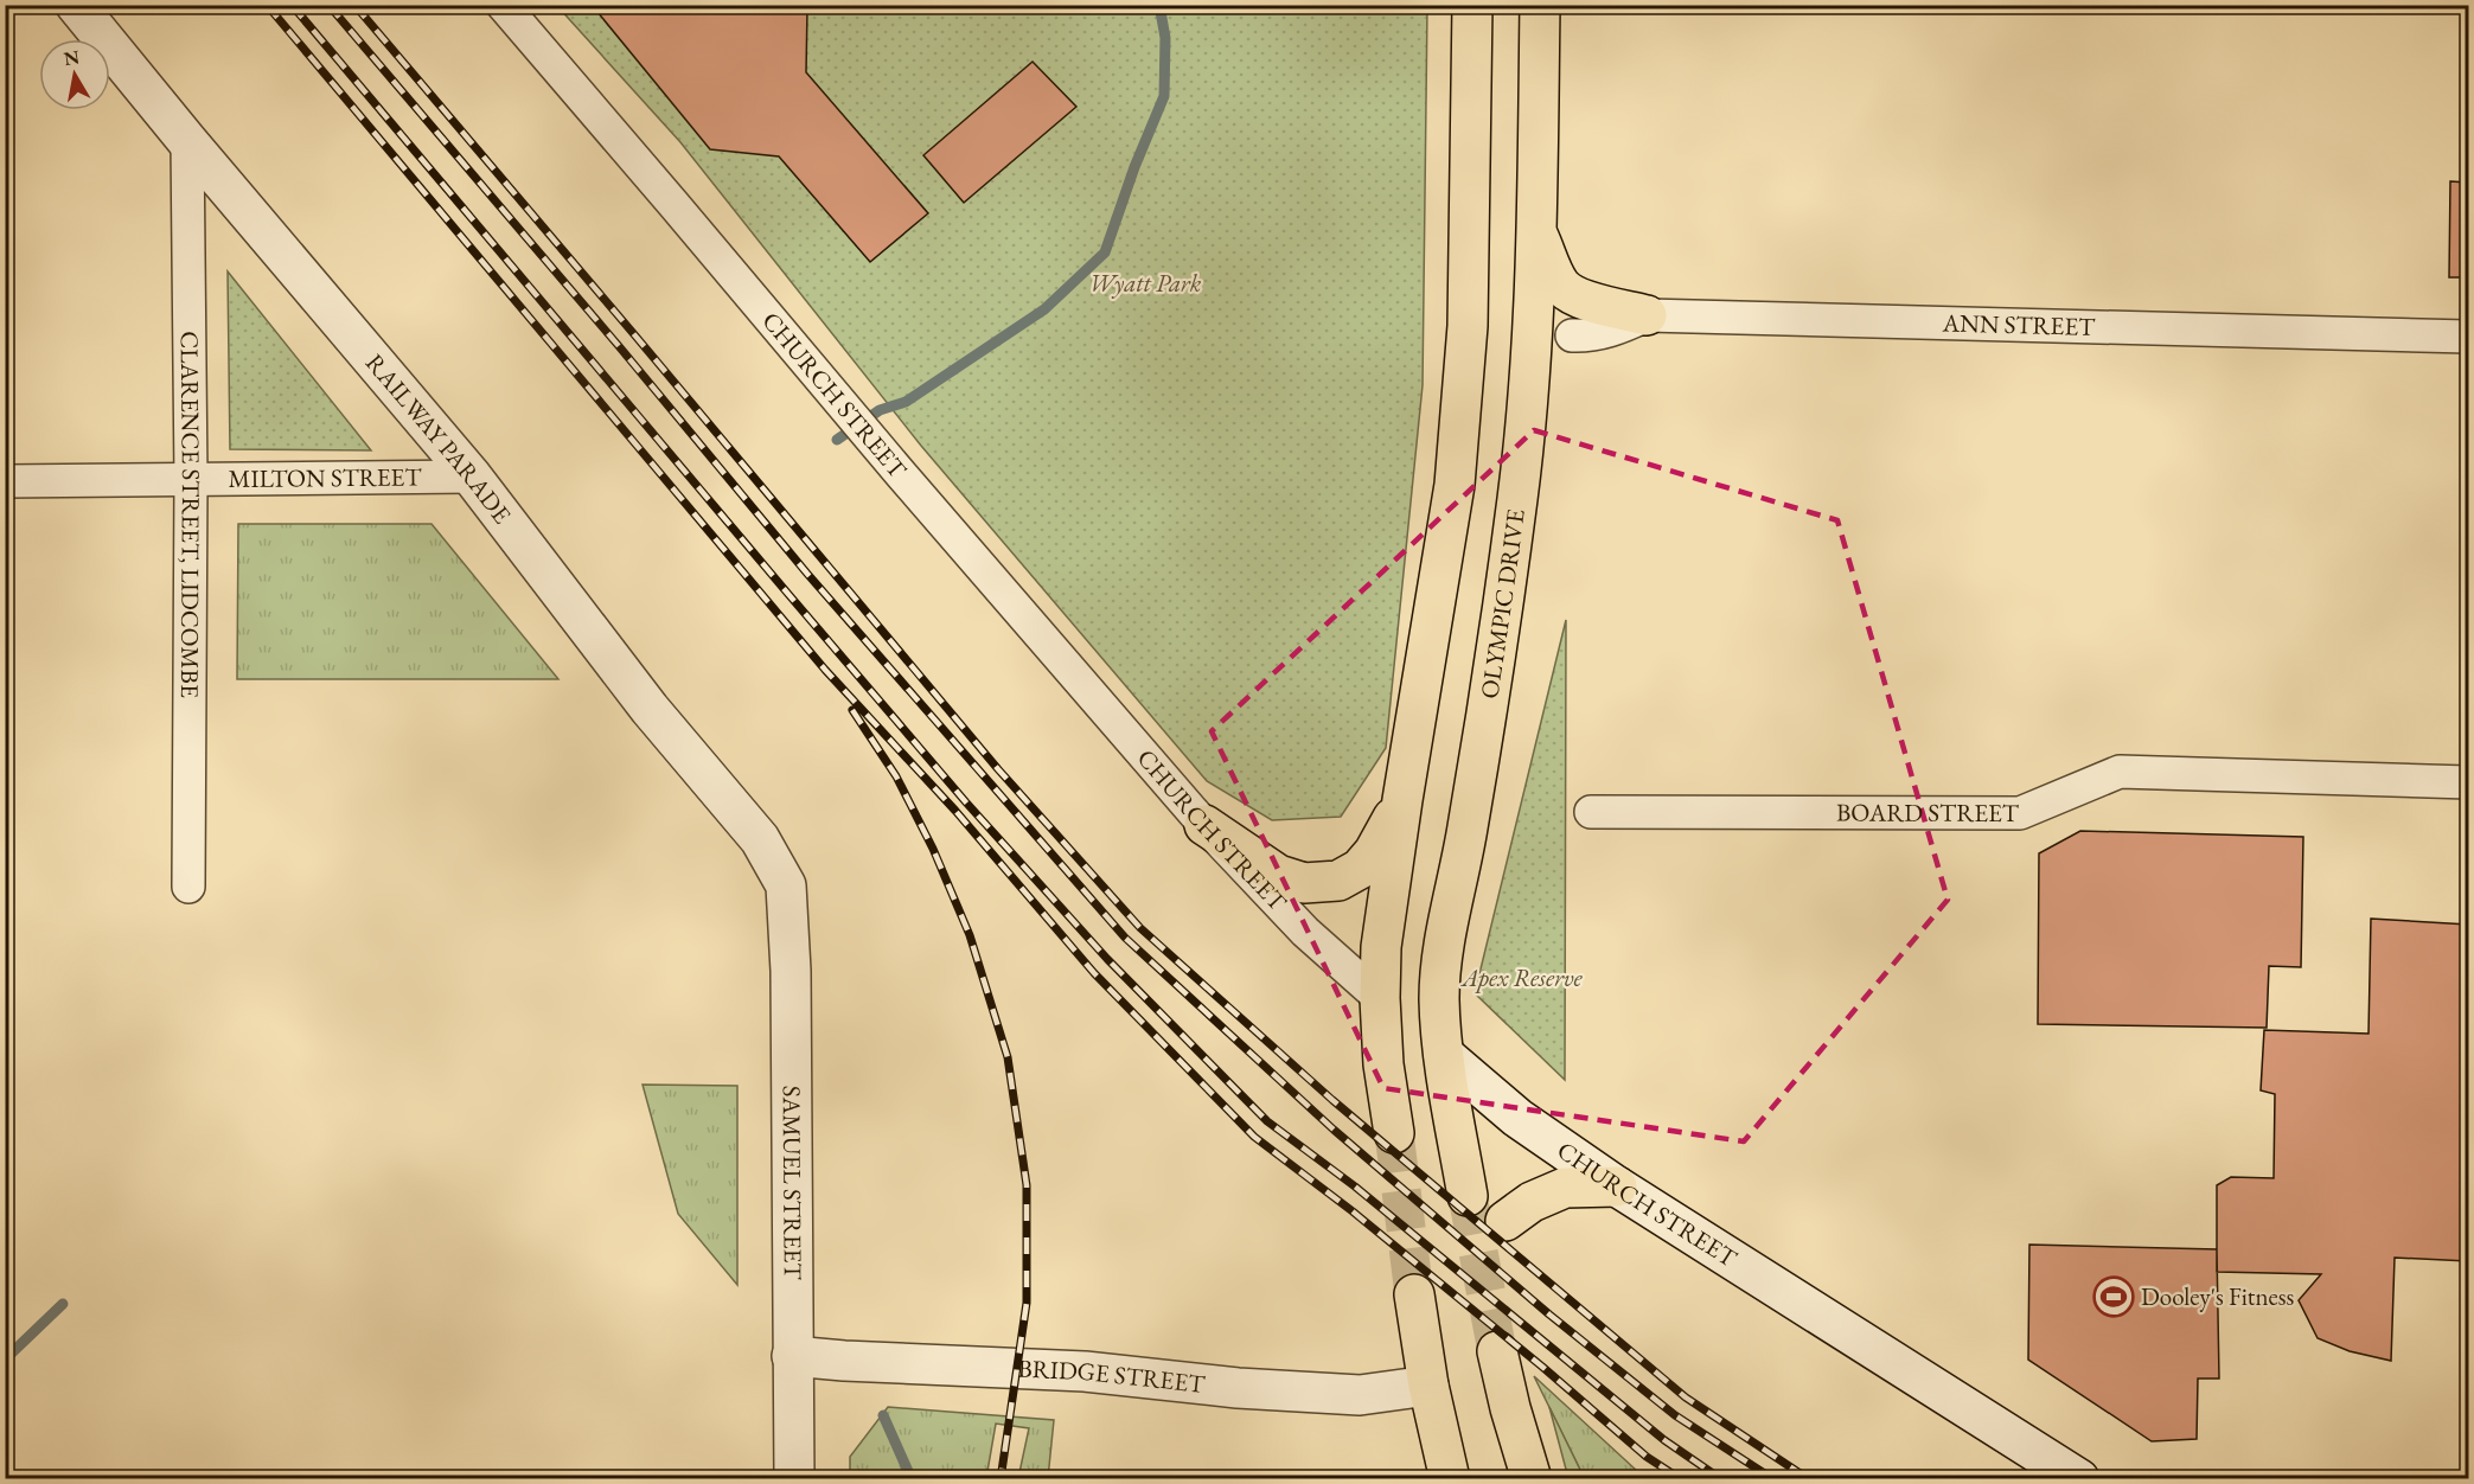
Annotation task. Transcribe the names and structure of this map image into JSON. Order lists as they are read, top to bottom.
{
  "streets": {
    "highway": ["CHURCH STREET", "OLYMPIC DRIVE"],
    "street": [
      "ANN STREET",
      "RAILWAY PARADE",
      "MILTON STREET",
      "CLARENCE STREET, LIDCOMBE",
      "BOARD STREET",
      "SAMUEL STREET",
      "BRIDGE STREET"
    ]
  },
  "crossings": [
    ["CHURCH STREET", "OLYMPIC DRIVE"],
    ["RAILWAY PARADE", "MILTON STREET"],
    ["RAILWAY PARADE", "CLARENCE STREET, LIDCOMBE"],
    ["RAILWAY PARADE", "SAMUEL STREET"],
    ["MILTON STREET", "CLARENCE STREET, LIDCOMBE"],
    ["SAMUEL STREET", "BRIDGE STREET"]
  ],
  "parks": ["Wyatt Park", "Apex Reserve"],
  "places": {
    "sports": ["Dooley's Fitness"]
  },
  "north": "top"
}
